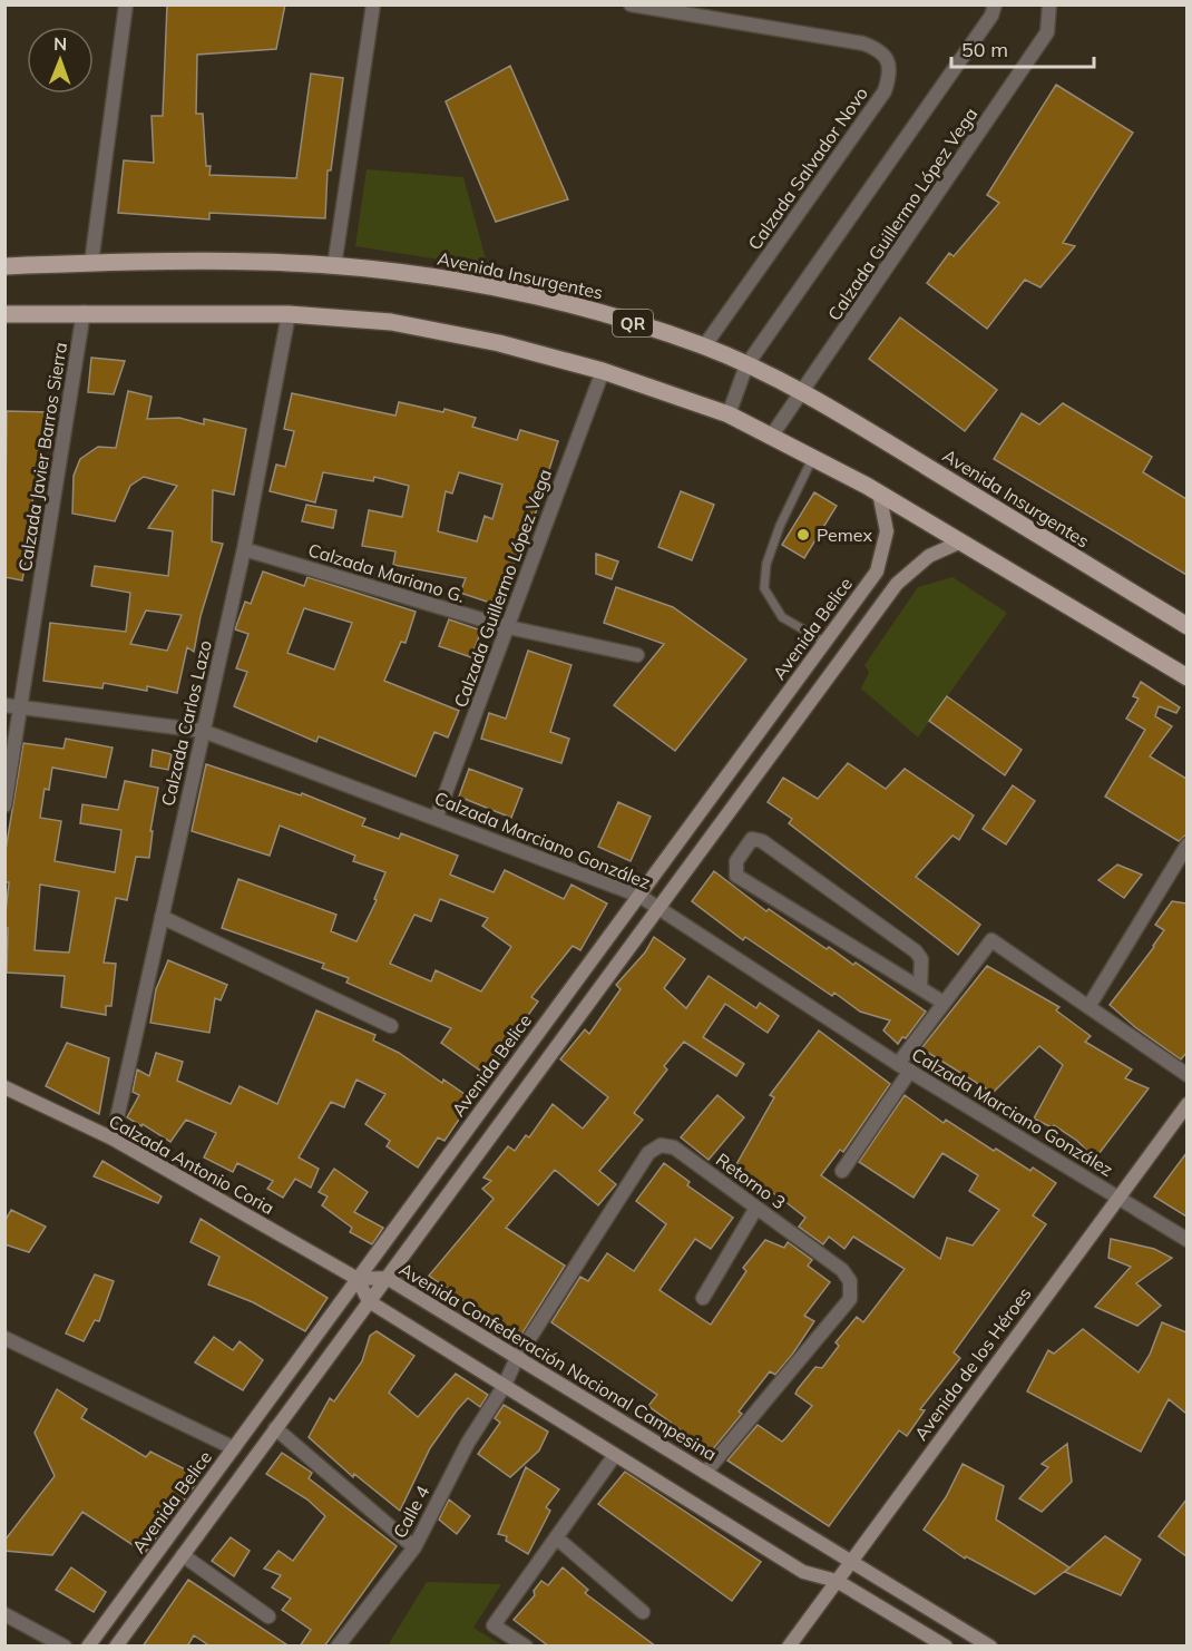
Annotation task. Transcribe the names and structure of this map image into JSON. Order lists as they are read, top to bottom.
{
  "streets": {
    "main road": [
      "Avenida Insurgentes",
      "QR",
      "Avenida Belice",
      "Calzada Antonio Coria",
      "Avenida Confederación Nacional Campesina",
      "Avenida de los Héroes"
    ],
    "street": [
      "Calzada Salvador Novo",
      "Calzada Guillermo López Vega",
      "Calzada Javier Barros Sierra",
      "Calzada Mariano G.",
      "Calzada Carlos Lazo",
      "Calzada Marciano González",
      "Retorno 3",
      "Calle 4"
    ]
  },
  "crossings": [
    ["Calzada Salvador Novo", "Avenida Insurgentes"],
    ["Calzada Guillermo López Vega", "Avenida Insurgentes"],
    ["Calzada Guillermo López Vega", "Calzada Mariano G."],
    ["Calzada Guillermo López Vega", "Calzada Marciano González"],
    ["Calzada Javier Barros Sierra", "Calzada Marciano González"],
    ["Calzada Mariano G.", "Calzada Carlos Lazo"],
    ["Avenida Belice", "Calzada Marciano González"],
    ["Avenida Belice", "Calzada Antonio Coria"],
    ["Avenida Belice", "Avenida Confederación Nacional Campesina"],
    ["Calzada Carlos Lazo", "Calzada Marciano González"],
    ["Calzada Carlos Lazo", "Calzada Antonio Coria"],
    ["Calzada Marciano González", "Avenida de los Héroes"],
    ["Calzada Antonio Coria", "Avenida Confederación Nacional Campesina"],
    ["Retorno 3", "Avenida Confederación Nacional Campesina"],
    ["Retorno 3", "Calle 4"],
    ["Avenida Confederación Nacional Campesina", "Avenida de los Héroes"]
  ],
  "places": ["Pemex"],
  "scale_bar": "50 m",
  "north": "top"
}
